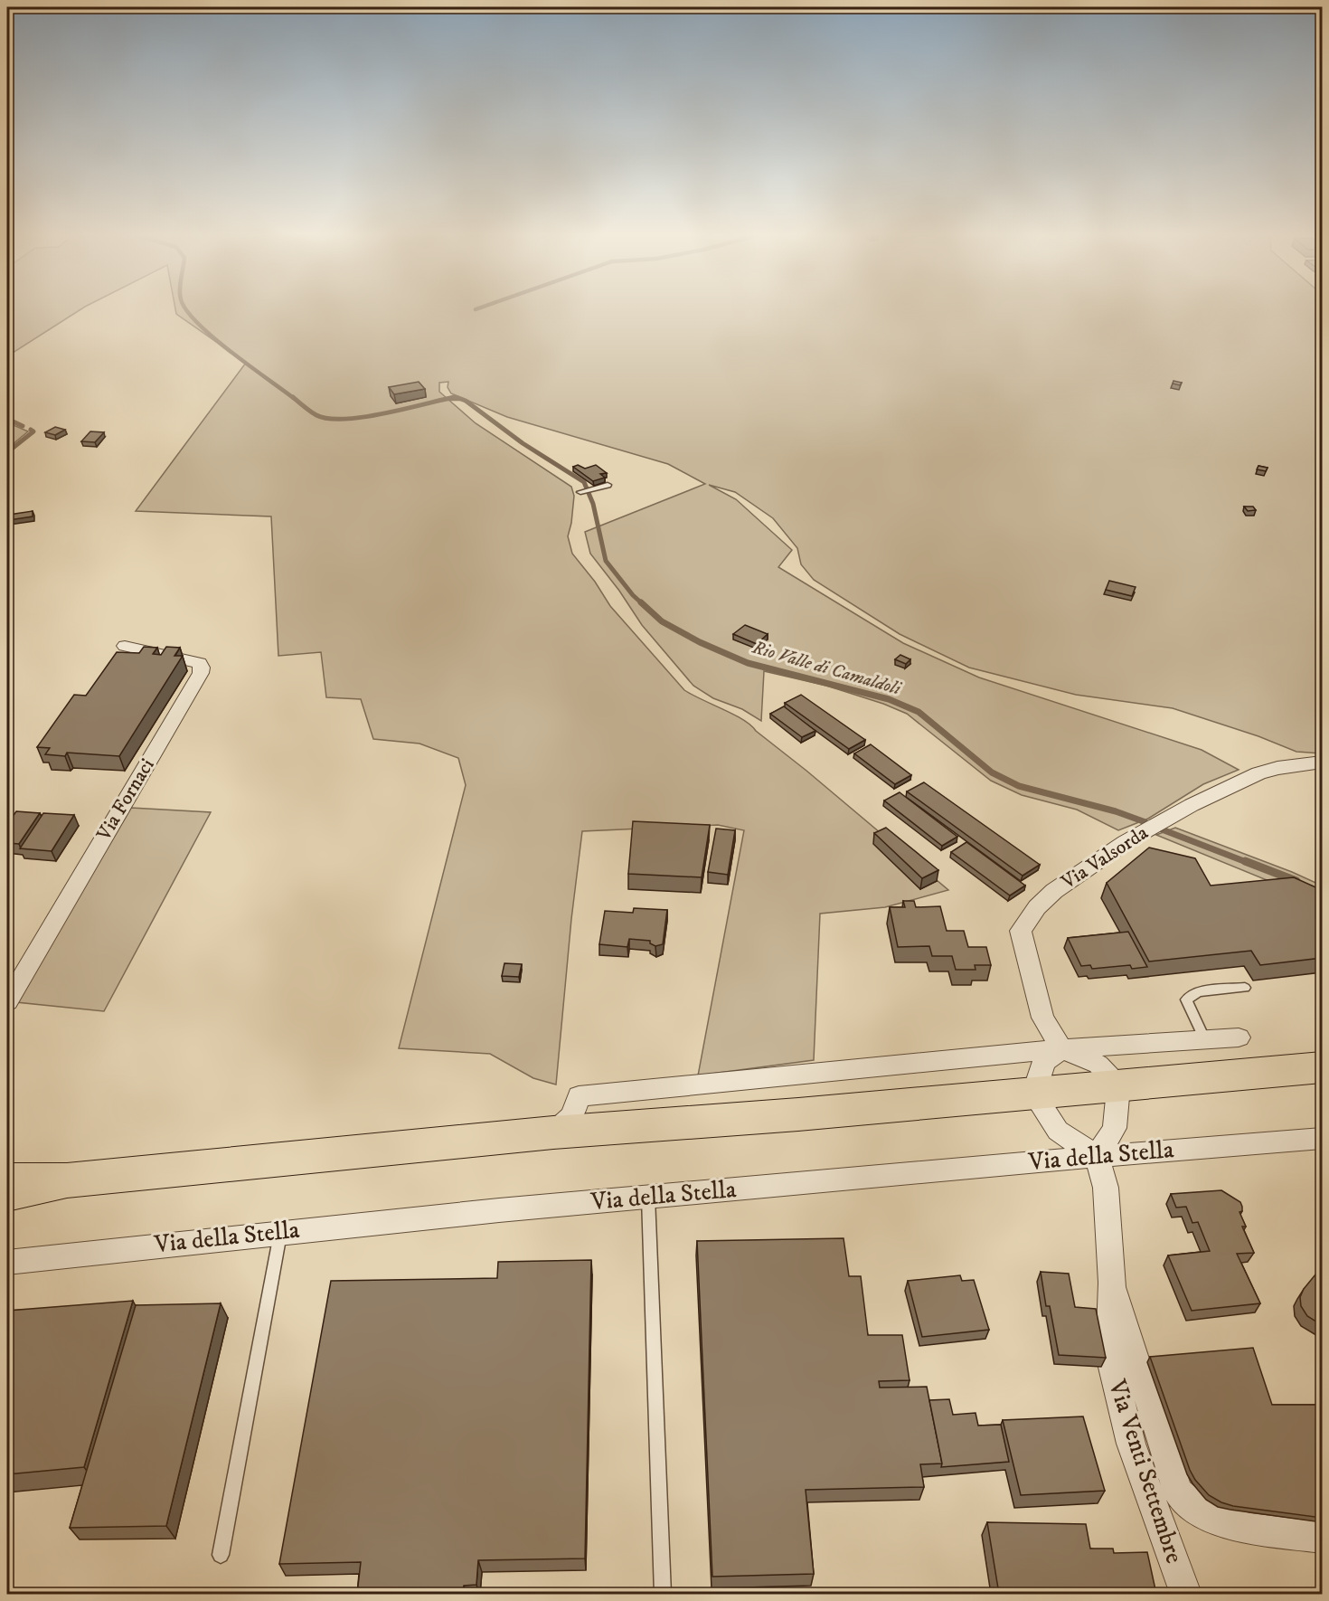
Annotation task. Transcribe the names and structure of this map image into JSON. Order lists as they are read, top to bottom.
{
  "streets": {
    "street": [
      "Via Fornaci",
      "Via Valsorda",
      "Via della Stella",
      "Via Venti Settembre"
    ]
  },
  "crossings": [
    ["Via della Stella", "Via Venti Settembre"]
  ],
  "water": ["Rio Valle di Camaldoli"]
}
